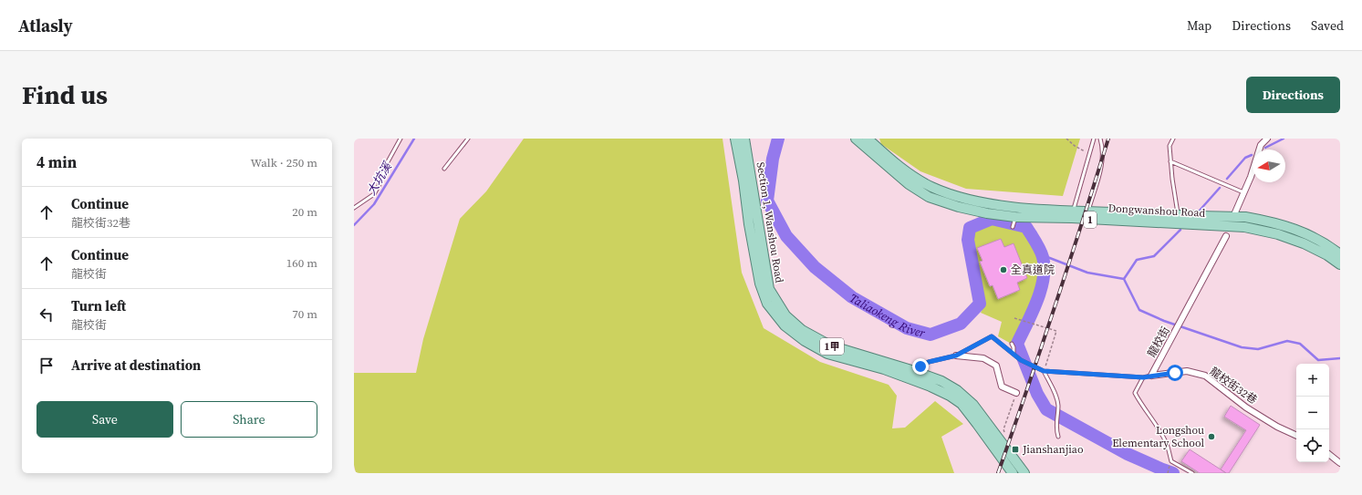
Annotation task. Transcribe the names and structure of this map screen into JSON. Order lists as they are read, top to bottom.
{
  "streets": {
    "main road": [
      "Dongwanshou Road",
      "1",
      "Section 1, Wanshou Road",
      "1甲"
    ],
    "street": ["龍校街", "龍校街32巷"]
  },
  "crossings": [
    ["龍校街", "龍校街32巷"]
  ],
  "water": ["大坑溪", "Taliaokeng River"],
  "places": {
    "other": ["全真道院", "Longshou Elementary School"],
    "transit": ["Jianshanjiao"]
  },
  "north": "left",
  "page": {
    "header": "Atlasly",
    "nav": ["Map", "Directions", "Saved"],
    "buttons": [
      "Directions",
      ["Save", "Share"]
    ],
    "title": "Find us",
    "heading": ["4 min", "Walk · 250 m"],
    "list": [
      ["Continue", "龍校街32巷", "20 m"],
      ["Continue", "龍校街", "160 m"],
      ["Turn left", "龍校街", "70 m"],
      "Arrive at destination"
    ],
    "map_buttons": ["+", "−"]
  }
}
